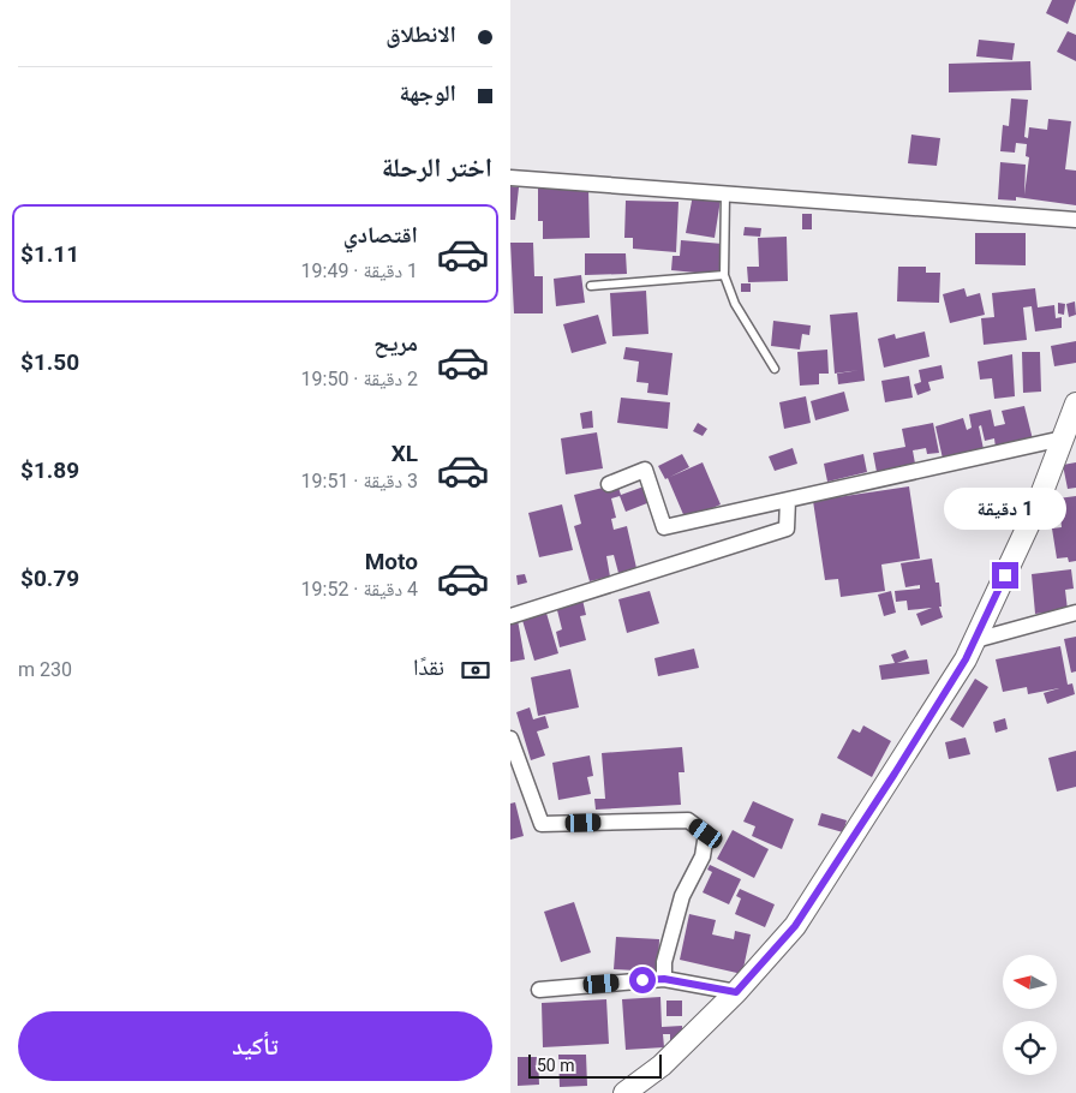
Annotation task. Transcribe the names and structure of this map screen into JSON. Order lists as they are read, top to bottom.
{
  "scale_bar": "50 m",
  "north": "left",
  "page": {
    "banner": ["الانطلاق", "الوجهة"],
    "heading": "اختر الرحلة",
    "list": [
      {
        "name": "اقتصادي",
        "note": "1 دقيقة · 19:49",
        "value": "$1.11"
      },
      {
        "name": "مريح",
        "note": "2 دقيقة · 19:50",
        "value": "$1.50"
      },
      {
        "name": "XL",
        "note": "3 دقيقة · 19:51",
        "value": "$1.89"
      },
      {
        "name": "Moto",
        "note": "4 دقيقة · 19:52",
        "value": "$0.79"
      }
    ],
    "bubble": "1 دقيقة",
    "pay": ["نقدًا", "230 m"],
    "buttons": "تأكيد",
    "scale": "50 m"
  }
}
